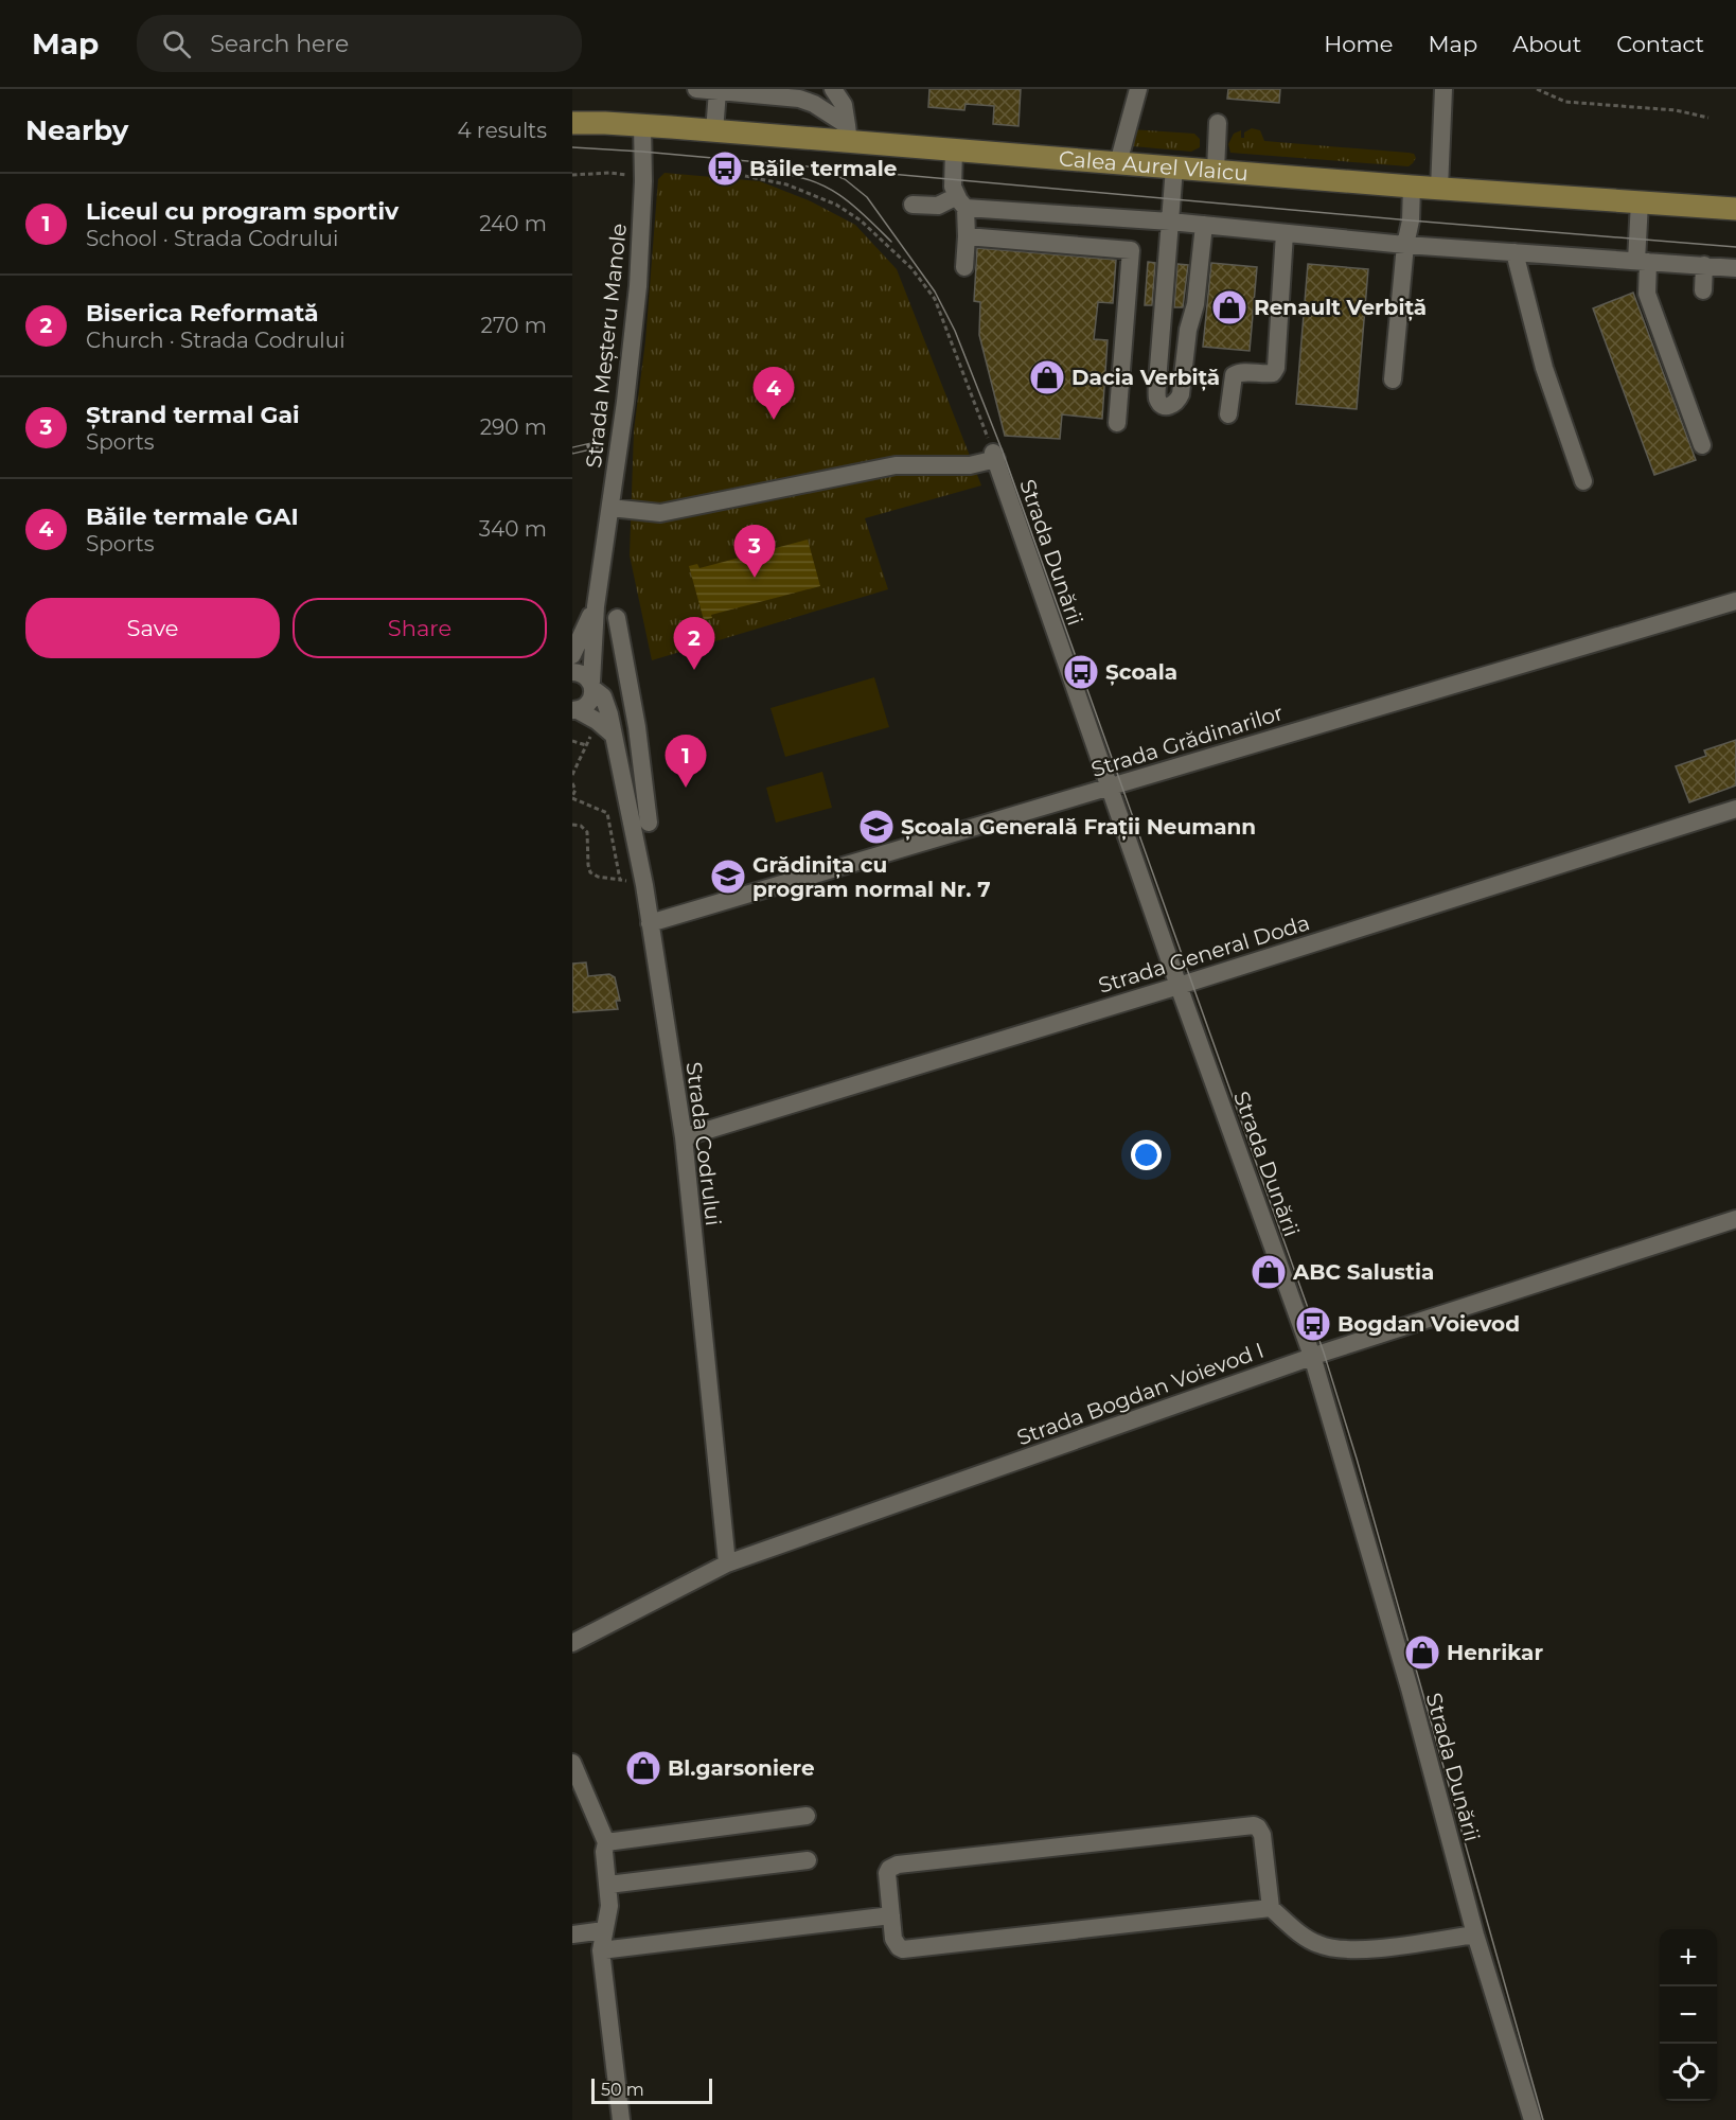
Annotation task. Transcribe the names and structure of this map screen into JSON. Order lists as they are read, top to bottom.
{
  "streets": {
    "main road": ["Calea Aurel Vlaicu"],
    "street": [
      "Strada Meșteru Manole",
      "Strada Dunării",
      "Strada Grădinarilor",
      "Strada General Doda",
      "Strada Codrului",
      "Strada Bogdan Voievod I"
    ]
  },
  "crossings": [
    ["Calea Aurel Vlaicu", "Strada Meșteru Manole"],
    ["Strada Dunării", "Strada Grădinarilor"],
    ["Strada Dunării", "Strada General Doda"],
    ["Strada Dunării", "Strada Bogdan Voievod I"],
    ["Strada Grădinarilor", "Strada Codrului"],
    ["Strada General Doda", "Strada Codrului"],
    ["Strada Codrului", "Strada Bogdan Voievod I"]
  ],
  "places": {
    "bus stop": ["Băile termale", "Școala", "Bogdan Voievod"],
    "shop": [
      "Renault Verbiță",
      "Dacia Verbiță",
      "ABC Salustia",
      "Henrikar",
      "Bl.garsoniere"
    ],
    "school or university": ["Școala Generală Frații Neumann", "Grădinița cu program normal Nr. 7"]
  },
  "scale_bar": "50 m",
  "page": {
    "header": "Map",
    "search": "Search here",
    "nav": [
      "Home",
      "Map",
      "About",
      "Contact"
    ],
    "heading": ["Nearby", "4 results"],
    "list": [
      {
        "mark": "1",
        "name": "Liceul cu program sportiv",
        "note": "School · Strada Codrului",
        "value": "240 m"
      },
      {
        "mark": "2",
        "name": "Biserica Reformată",
        "note": "Church · Strada Codrului",
        "value": "270 m"
      },
      {
        "mark": "3",
        "name": "Ștrand termal Gai",
        "note": "Sports",
        "value": "290 m"
      },
      {
        "mark": "4",
        "name": "Băile termale GAI",
        "note": "Sports",
        "value": "340 m"
      }
    ],
    "pins": [
      "4",
      "3",
      "2",
      "1"
    ],
    "buttons": ["Save", "Share"],
    "map_buttons": ["+", "−"],
    "scale": "50 m"
  }
}
